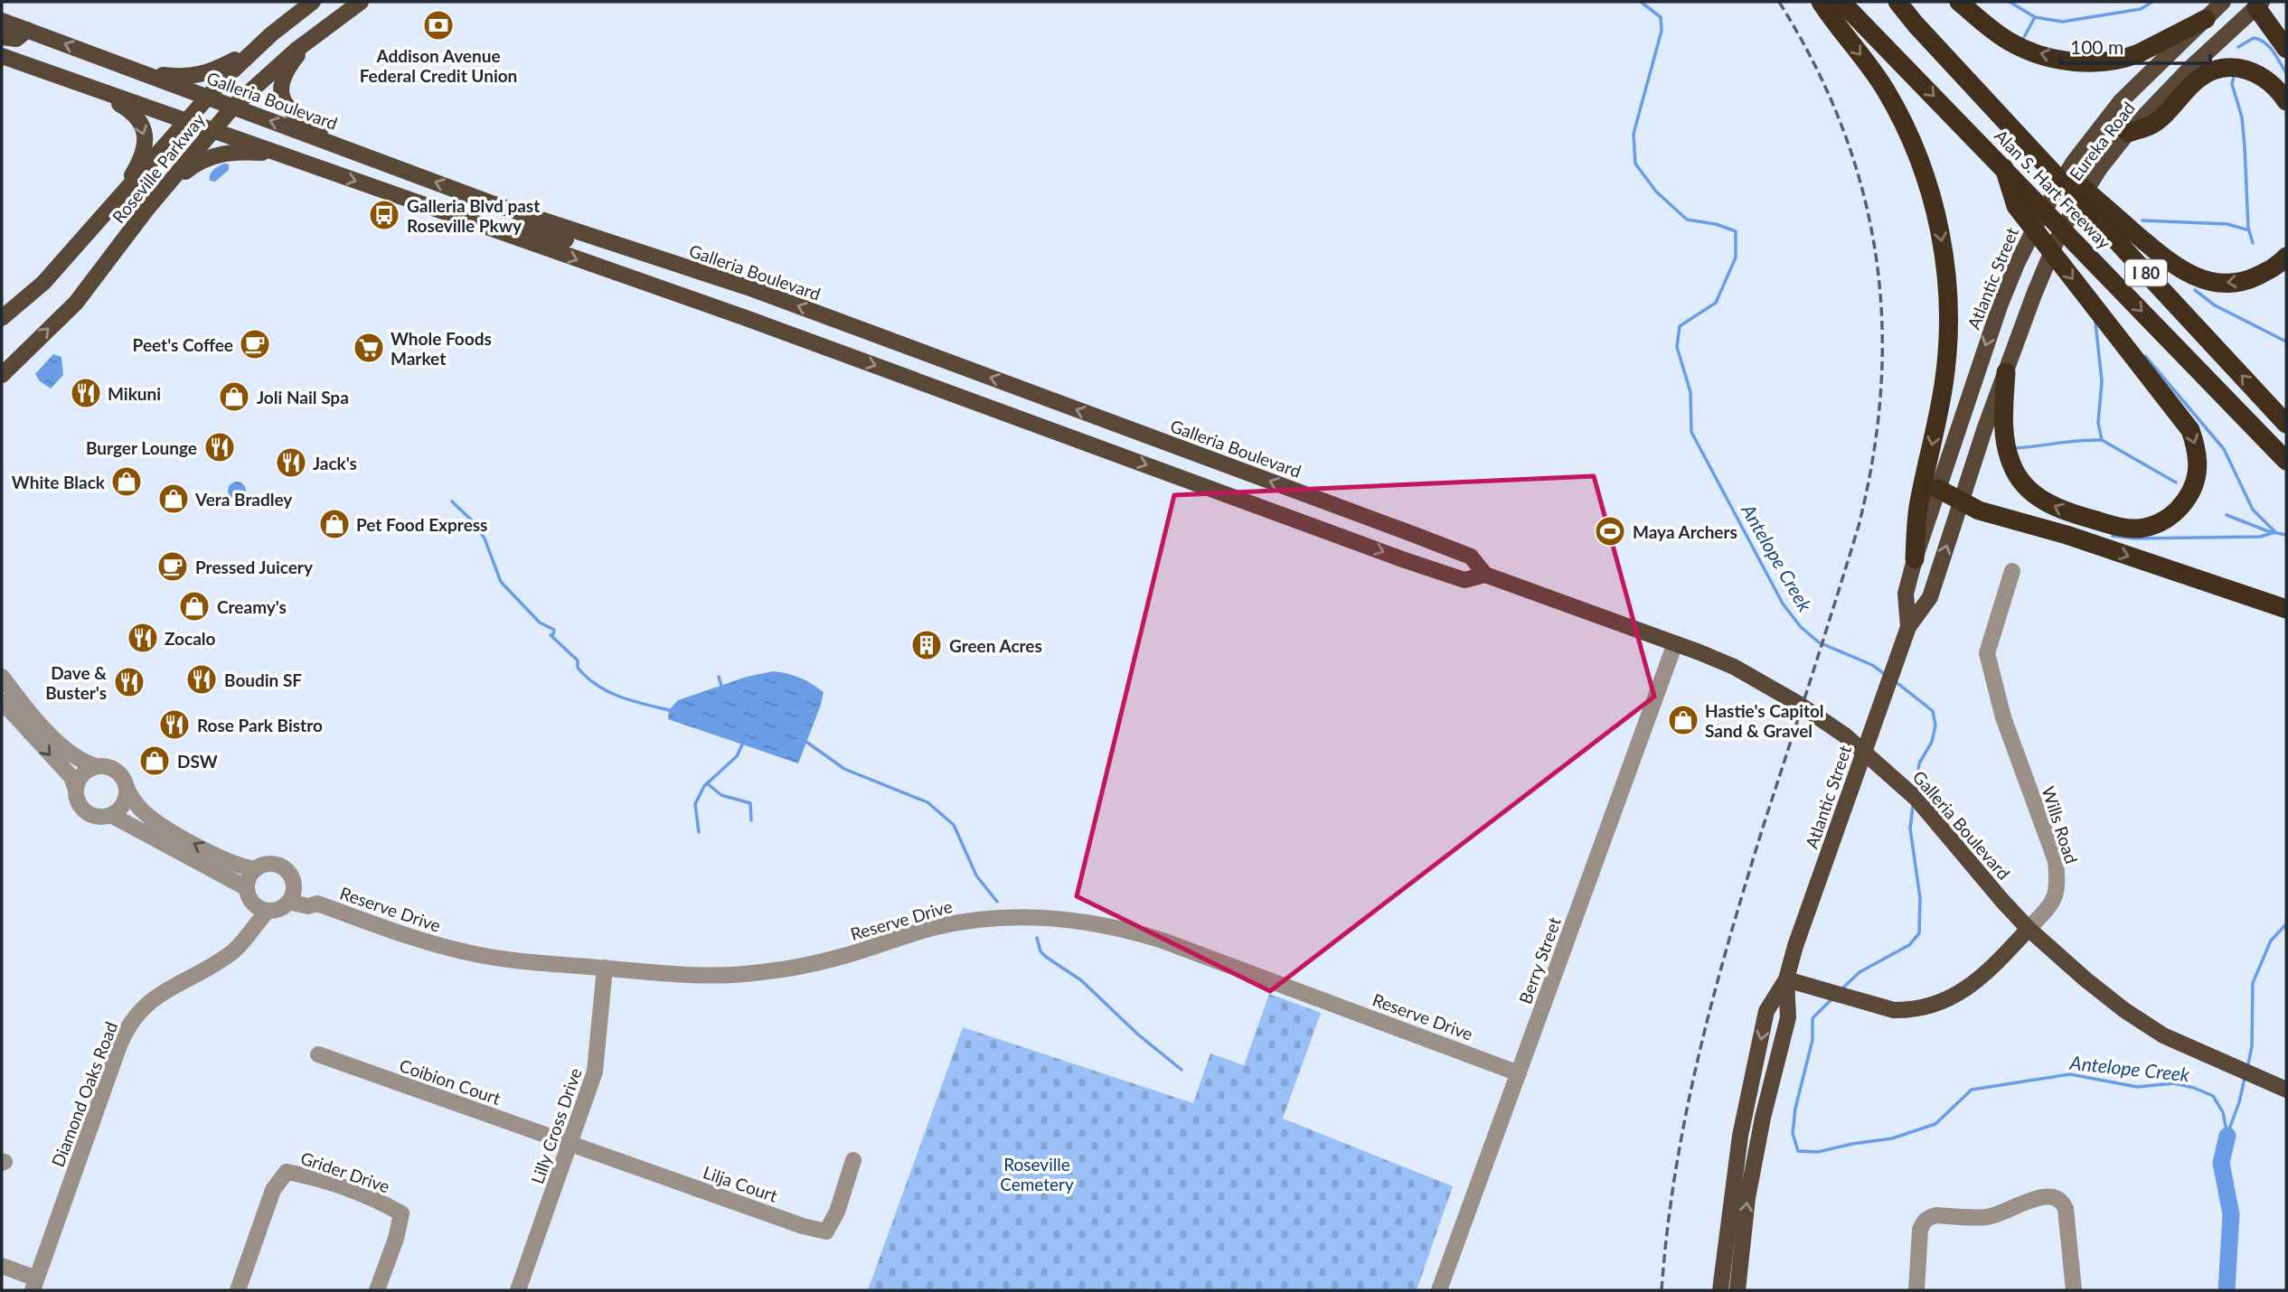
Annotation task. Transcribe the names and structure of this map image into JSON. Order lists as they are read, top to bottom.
{
  "streets": {
    "highway": ["Alan S. Hart Freeway", "I 80"],
    "main road": [
      "Galleria Boulevard",
      "Eureka Road",
      "Roseville Parkway",
      "Atlantic Street",
      "Wills Road"
    ],
    "street": [
      "Reserve Drive",
      "Berry Street",
      "Coibion Court",
      "Diamond Oaks Road",
      "Lilly Cross Drive",
      "Grider Drive",
      "Lilja Court"
    ]
  },
  "crossings": [
    ["Galleria Boulevard", "Roseville Parkway"],
    ["Galleria Boulevard", "Wills Road"],
    ["Galleria Boulevard", "Berry Street"],
    ["Eureka Road", "Atlantic Street"],
    ["Atlantic Street", "Wills Road"],
    ["Reserve Drive", "Berry Street"],
    ["Reserve Drive", "Diamond Oaks Road"],
    ["Reserve Drive", "Lilly Cross Drive"],
    ["Coibion Court", "Lilly Cross Drive"],
    ["Coibion Court", "Lilja Court"],
    ["Lilly Cross Drive", "Lilja Court"]
  ],
  "water": ["Antelope Creek"],
  "parks": ["Roseville Cemetery"],
  "places": {
    "bank": ["Addison Avenue Federal Credit Union"],
    "bus stop": ["Galleria Blvd past Roseville Pkwy"],
    "cafe": ["Peet's Coffee", "Pressed Juicery"],
    "supermarket": ["Whole Foods Market"],
    "restaurant": [
      "Mikuni",
      "Burger Lounge",
      "Jack's",
      "Zocalo",
      "Boudin SF",
      "Dave & Buster's",
      "Rose Park Bistro"
    ],
    "shop": [
      "Joli Nail Spa",
      "White Black",
      "Vera Bradley",
      "Pet Food Express",
      "Creamy's",
      "Hastie's Capitol Sand & Gravel",
      "DSW"
    ],
    "sports": ["Maya Archers"],
    "building": ["Green Acres"]
  },
  "scale_bar": "100 m"
}
